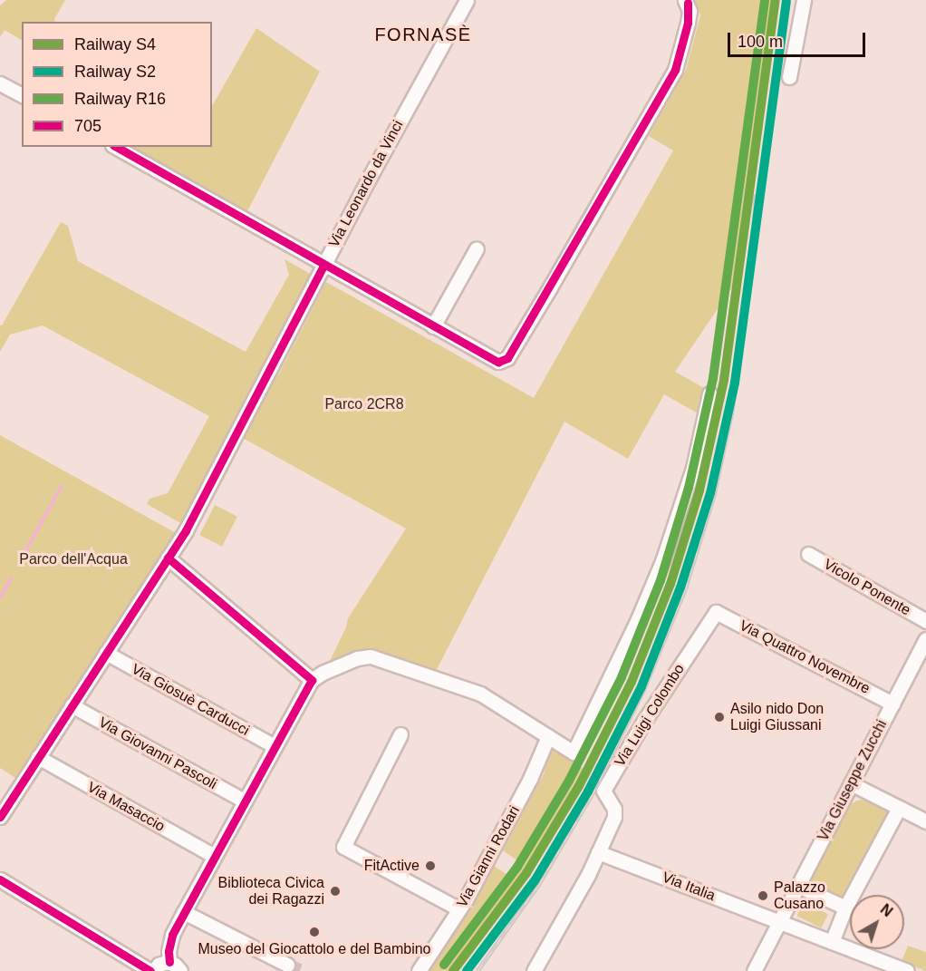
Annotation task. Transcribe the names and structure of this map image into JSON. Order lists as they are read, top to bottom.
{
  "streets": {
    "street": [
      "Via Leonardo da Vinci",
      "Vicolo Ponente",
      "Via Quattro Novembre",
      "Via Giosuè Carducci",
      "Via Luigi Colombo",
      "Via Giovanni Pascoli",
      "Via Giuseppe Zucchi",
      "Via Masaccio",
      "Via Gianni Rodari",
      "Via Italia"
    ]
  },
  "crossings": [
    ["Via Leonardo da Vinci", "Via Giosuè Carducci"],
    ["Via Leonardo da Vinci", "Via Giovanni Pascoli"],
    ["Via Leonardo da Vinci", "Via Masaccio"],
    ["Via Quattro Novembre", "Via Luigi Colombo"],
    ["Via Quattro Novembre", "Via Giuseppe Zucchi"],
    ["Via Luigi Colombo", "Via Italia"],
    ["Via Giuseppe Zucchi", "Via Italia"]
  ],
  "districts": ["FORNASÈ"],
  "parks": ["Parco 2CR8", "Parco dell'Acqua"],
  "places": [
    "Asilo nido Don Luigi Giussani",
    "FitActive",
    "Biblioteca Civica dei Ragazzi",
    "Palazzo Cusano",
    "Museo del Giocattolo e del Bambino"
  ],
  "lines": [
    "rail line S4",
    "rail line R16",
    "rail line S2",
    "transit line 705"
  ],
  "legend": [
    "Railway S4",
    "Railway S2",
    "Railway R16",
    "705"
  ],
  "scale_bar": "100 m",
  "north": "top right"
}
